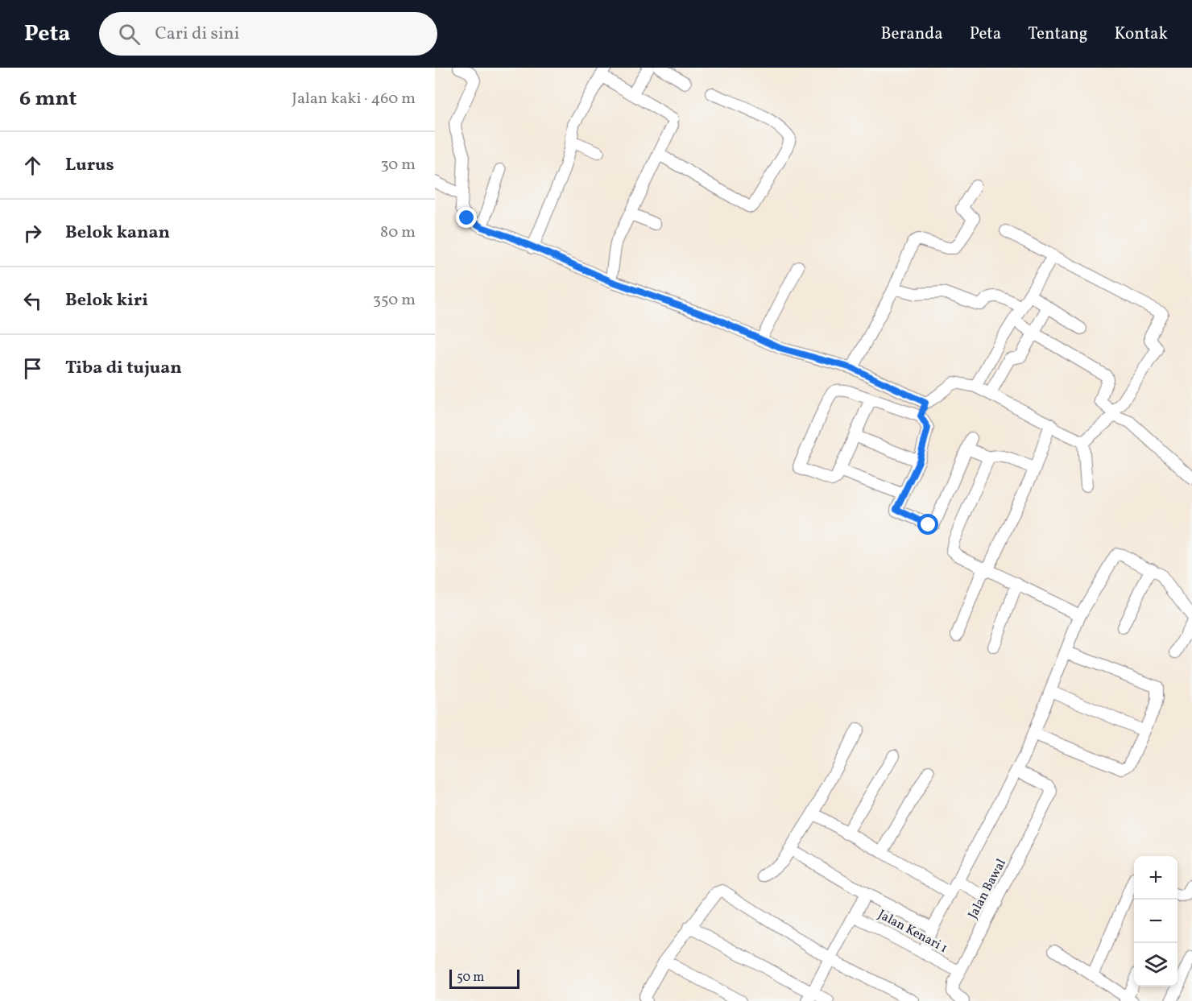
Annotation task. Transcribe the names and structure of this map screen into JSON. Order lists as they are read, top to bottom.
{
  "streets": {
    "street": ["Jalan Bawal", "Jalan Kenari 1"]
  },
  "crossings": [
    ["Jalan Bawal", "Jalan Kenari 1"]
  ],
  "scale_bar": "50 m",
  "page": {
    "header": "Peta",
    "search": "Cari di sini",
    "nav": [
      "Beranda",
      "Peta",
      "Tentang",
      "Kontak"
    ],
    "heading": ["6 mnt", "Jalan kaki · 460 m"],
    "list": [
      ["Lurus", "30 m"],
      ["Belok kanan", "80 m"],
      ["Belok kiri", "350 m"],
      "Tiba di tujuan"
    ],
    "map_buttons": ["+", "−"],
    "scale": "50 m"
  }
}
